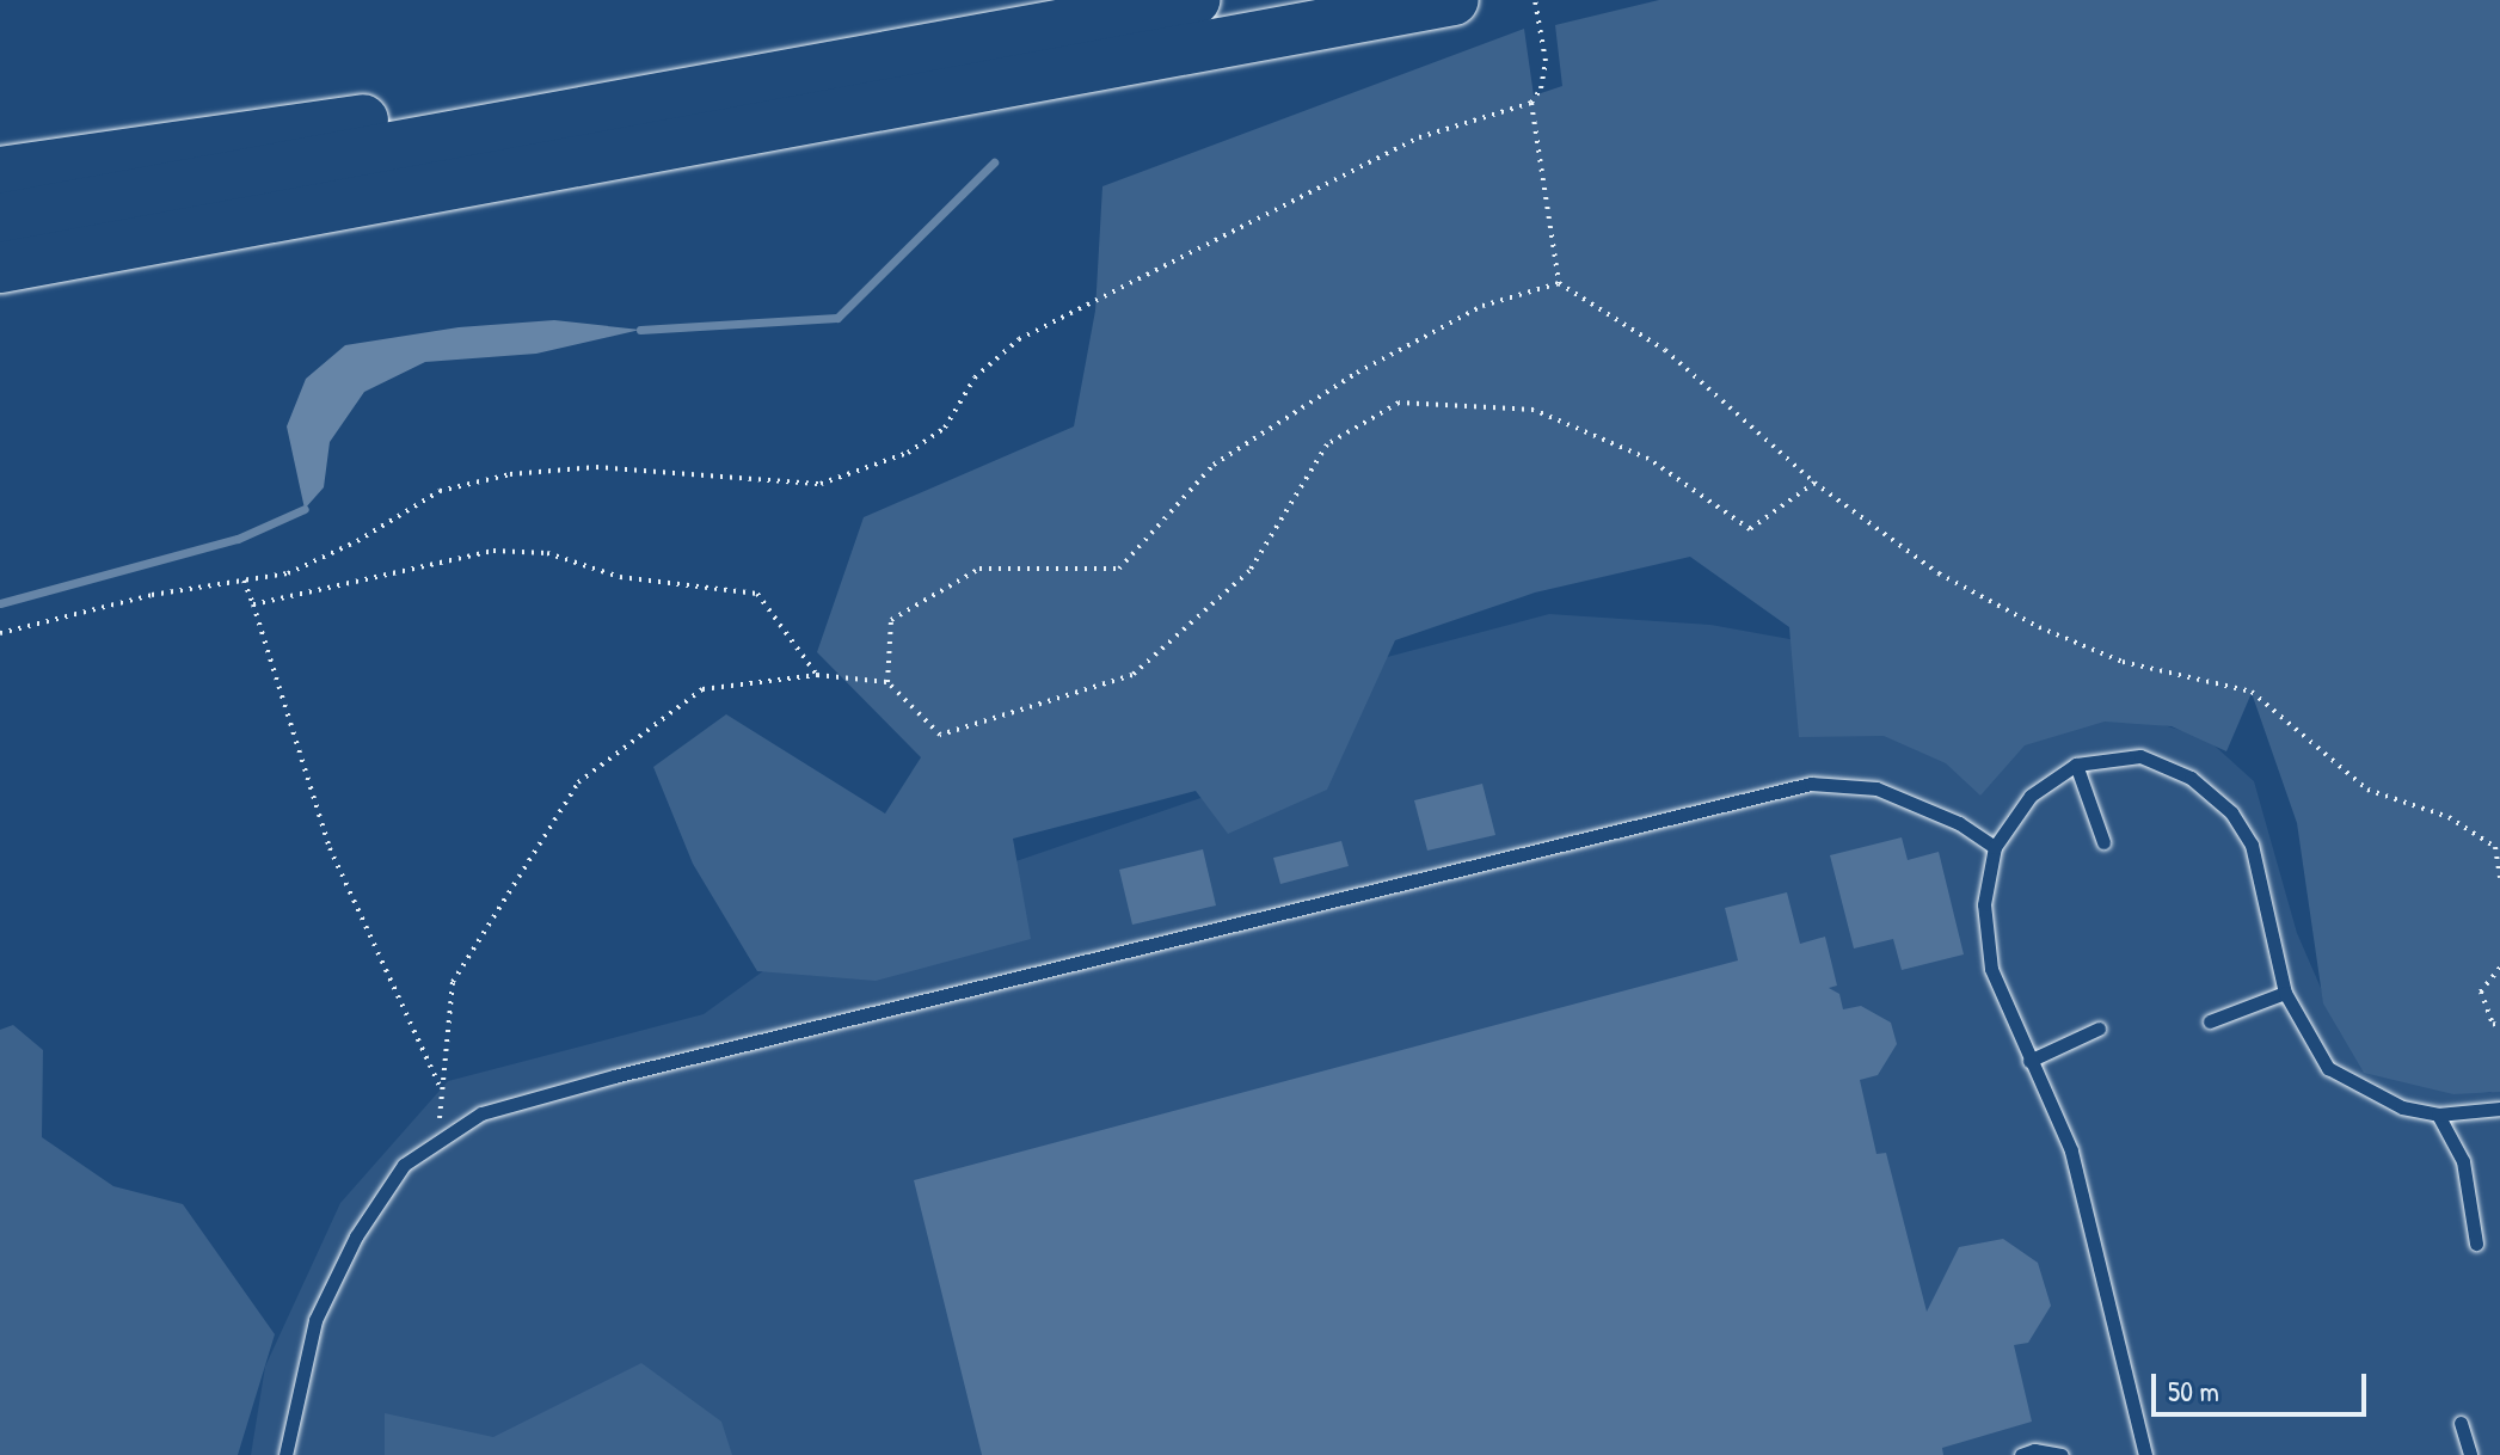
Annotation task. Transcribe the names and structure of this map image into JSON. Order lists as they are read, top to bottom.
{
  "scale_bar": "50 m"
}
